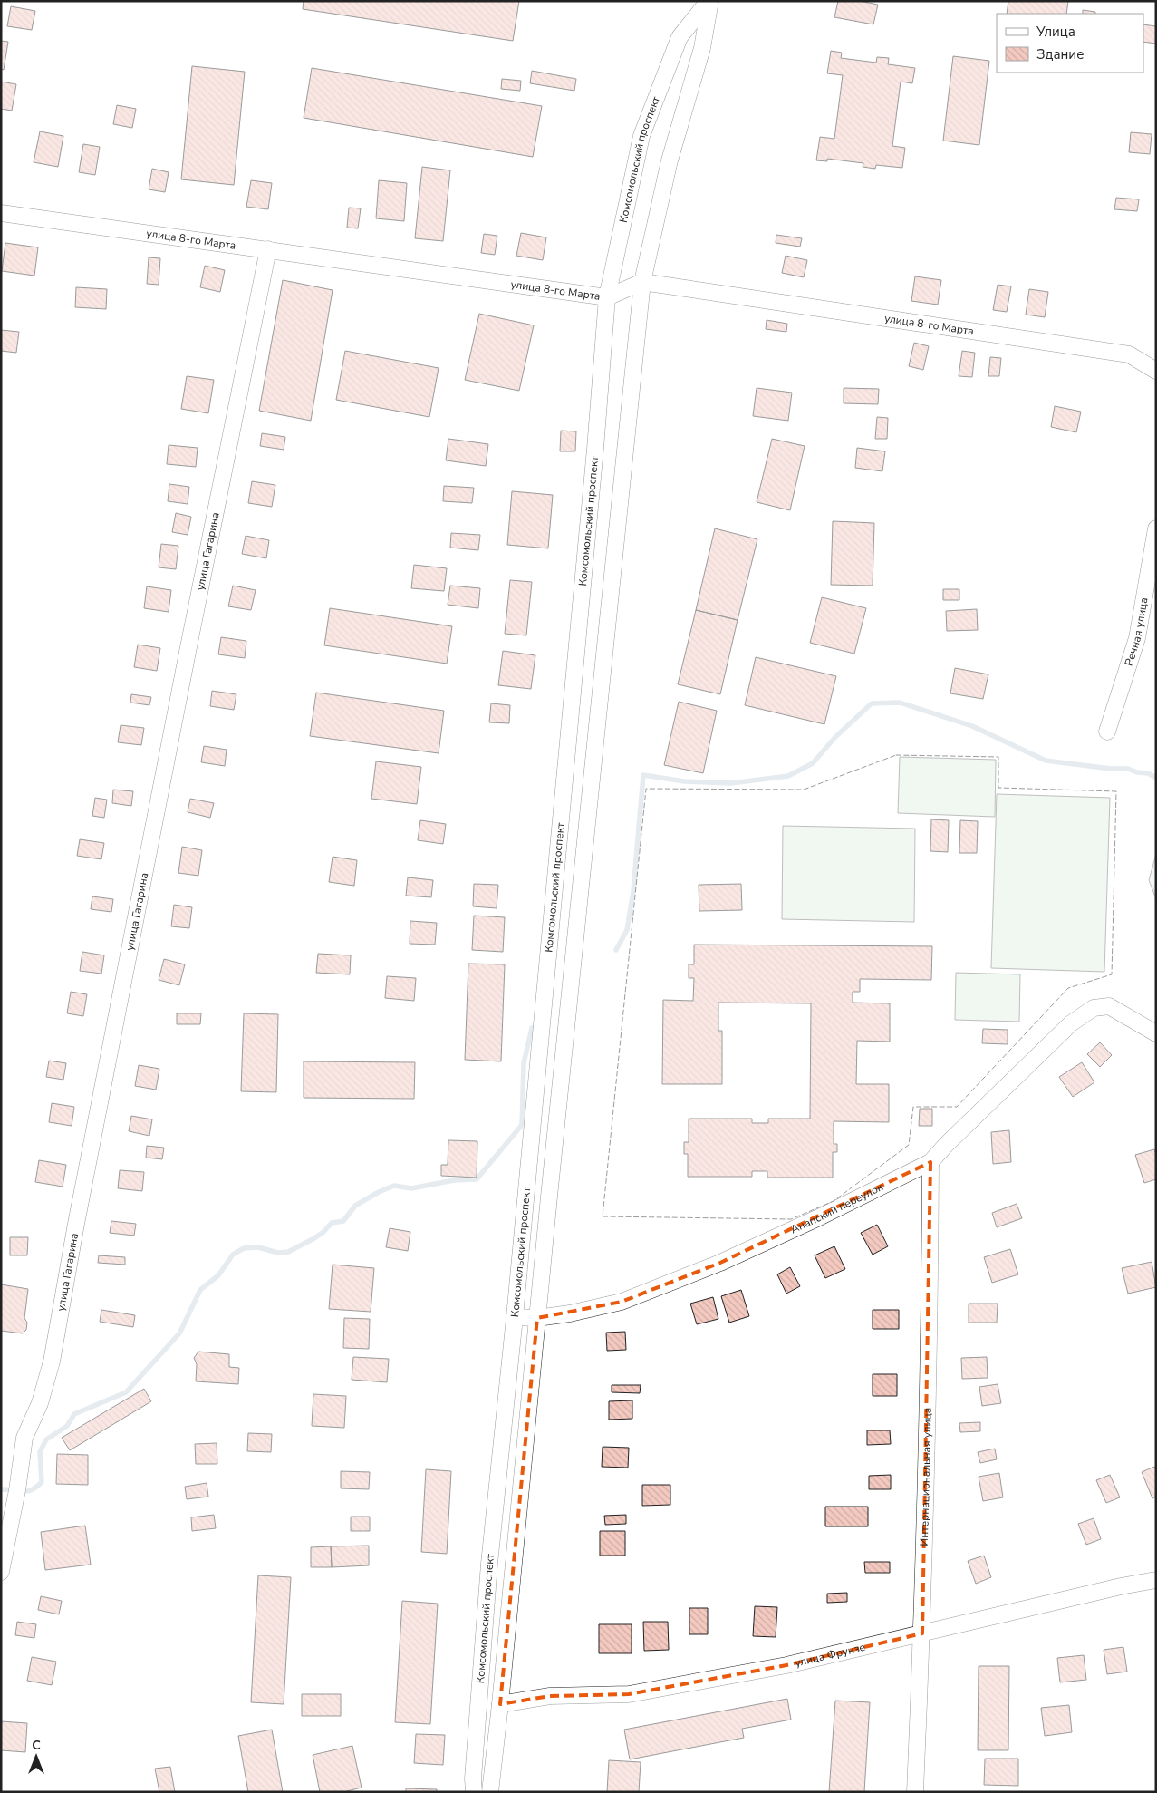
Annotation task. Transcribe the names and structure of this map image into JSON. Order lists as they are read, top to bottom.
{
  "streets": {
    "street": [
      "Комсомольский проспект",
      "улица 8-го Марта",
      "улица Гагарина",
      "Речная улица",
      "Анапский переулок",
      "Интернациональная улица",
      "улица Фрунзе"
    ]
  },
  "crossings": [
    ["Комсомольский проспект", "улица 8-го Марта"],
    ["Комсомольский проспект", "Анапский переулок"],
    ["Комсомольский проспект", "улица Фрунзе"],
    ["улица 8-го Марта", "улица Гагарина"],
    ["Анапский переулок", "Интернациональная улица"],
    ["Интернациональная улица", "улица Фрунзе"]
  ],
  "legend": ["Улица", "Здание"],
  "north": "top"
}
